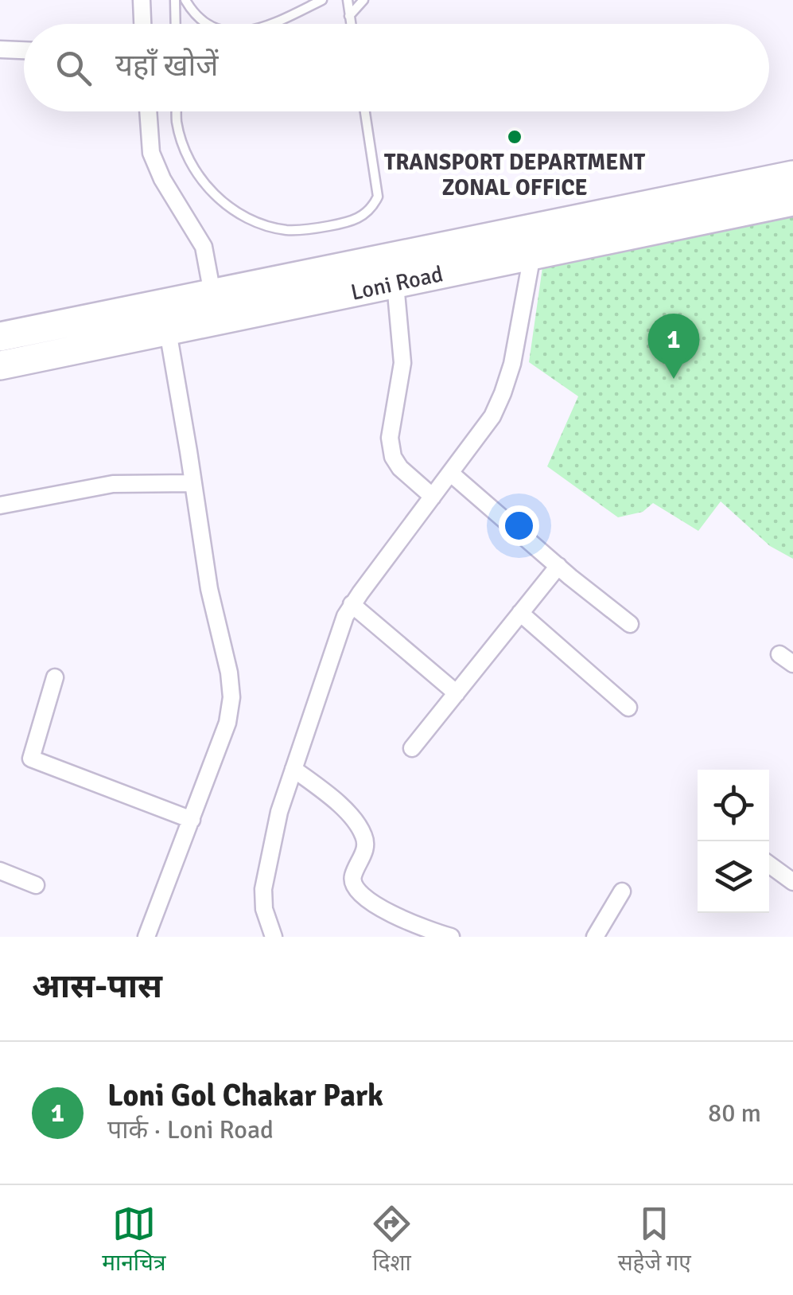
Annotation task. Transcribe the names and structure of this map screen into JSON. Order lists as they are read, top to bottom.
{
  "streets": {
    "highway": ["Loni Road"]
  },
  "places": ["TRANSPORT DEPARTMENT ZONAL OFFICE"],
  "page": {
    "search": "यहाँ खोजें",
    "pins": "1",
    "heading": "आस-पास",
    "list": [
      {
        "mark": "1",
        "name": "Loni Gol Chakar Park",
        "note": "पार्क · Loni Road",
        "value": "80 m"
      }
    ],
    "nav": ["मानचित्र", "दिशा", "सहेजे गए"]
  }
}
